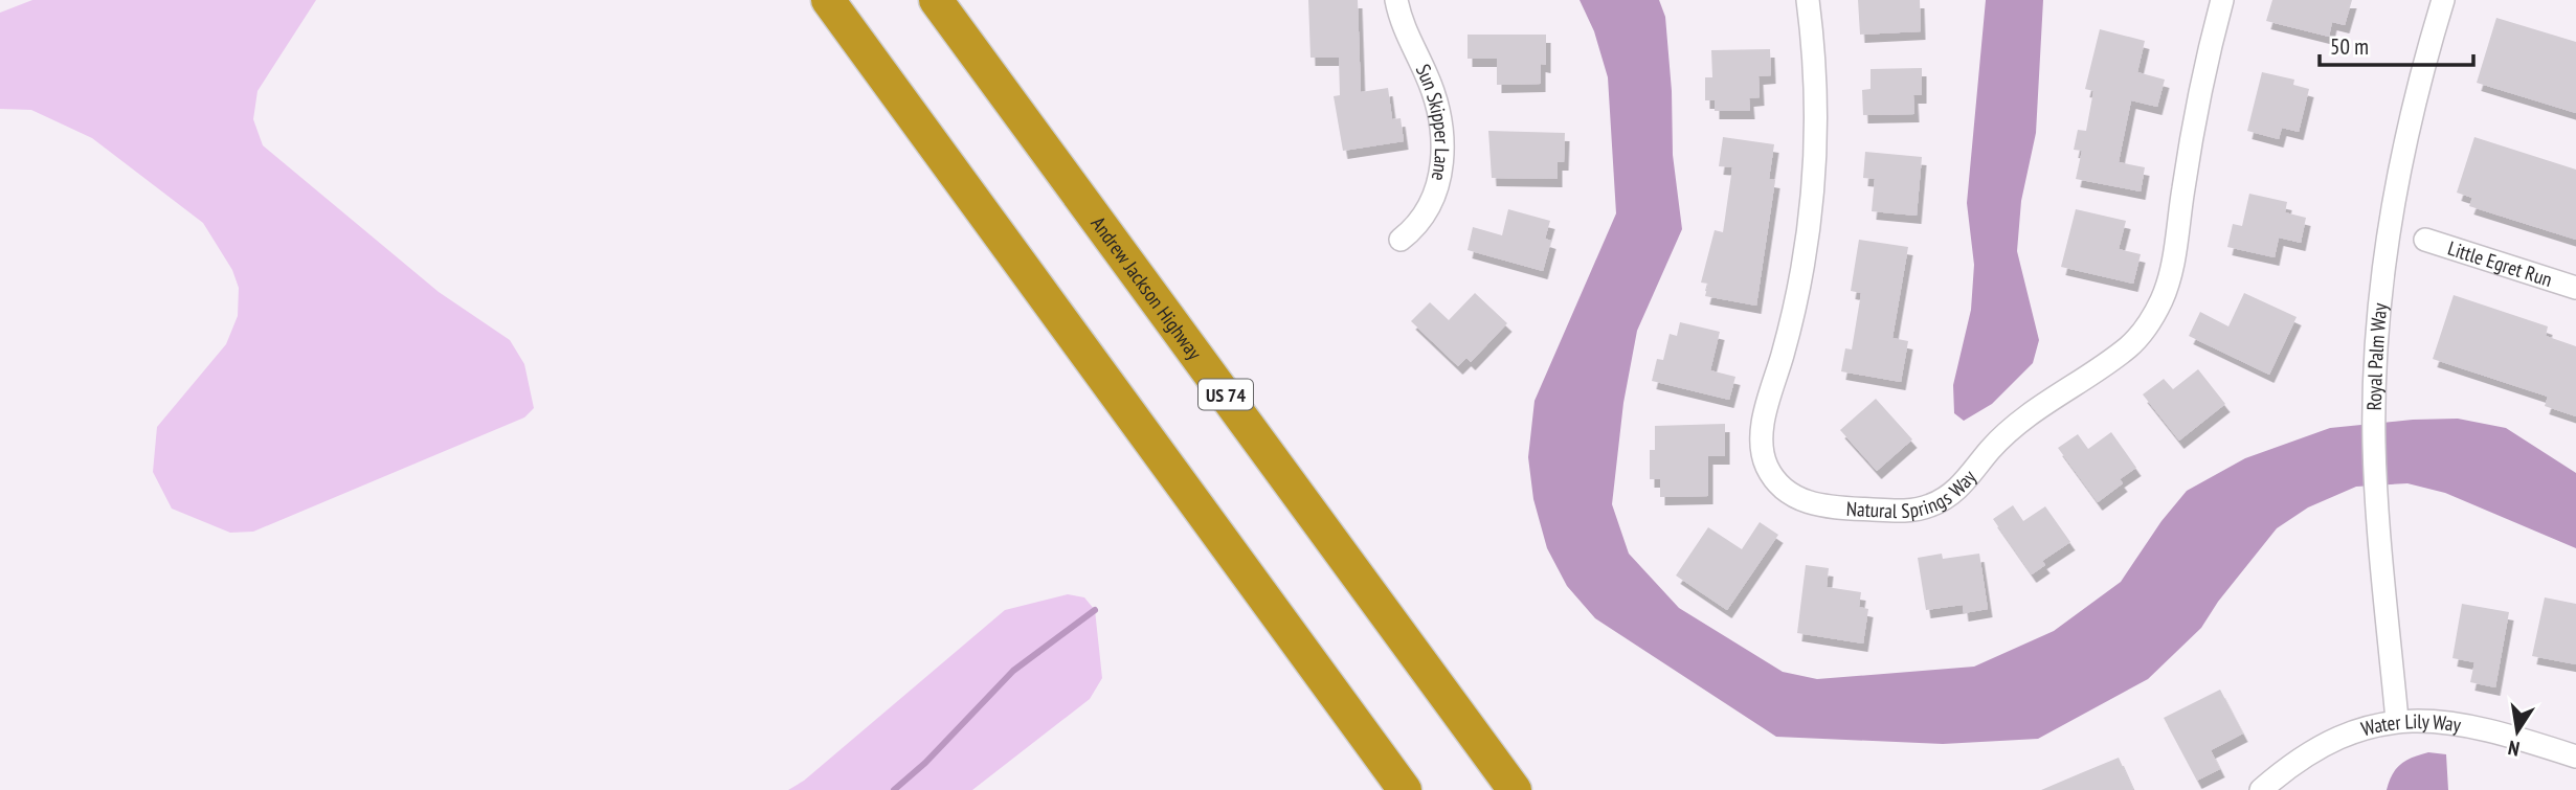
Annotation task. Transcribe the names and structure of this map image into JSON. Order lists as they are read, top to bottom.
{
  "streets": {
    "highway": ["Andrew Jackson Highway", "US 74"],
    "street": [
      "Sun Skipper Lane",
      "Little Egret Run",
      "Royal Palm Way",
      "Natural Springs Way",
      "Water Lily Way"
    ]
  },
  "crossings": [
    ["Royal Palm Way", "Water Lily Way"]
  ],
  "scale_bar": "50 m",
  "north": "bottom"
}
